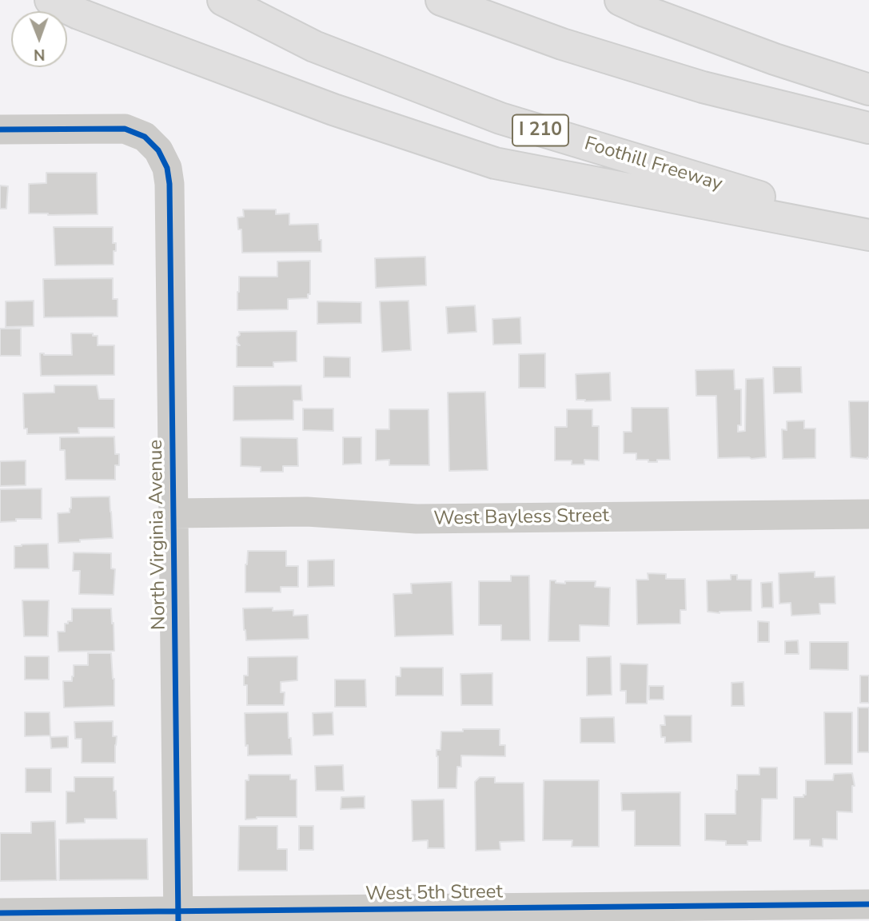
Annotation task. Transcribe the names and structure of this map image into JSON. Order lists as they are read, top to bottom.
{
  "streets": {
    "highway": ["I 210", "Foothill Freeway"],
    "street": ["West Bayless Street", "North Virginia Avenue", "West 5th Street"]
  },
  "crossings": [
    ["West Bayless Street", "North Virginia Avenue"],
    ["North Virginia Avenue", "West 5th Street"]
  ],
  "north": "bottom"
}
